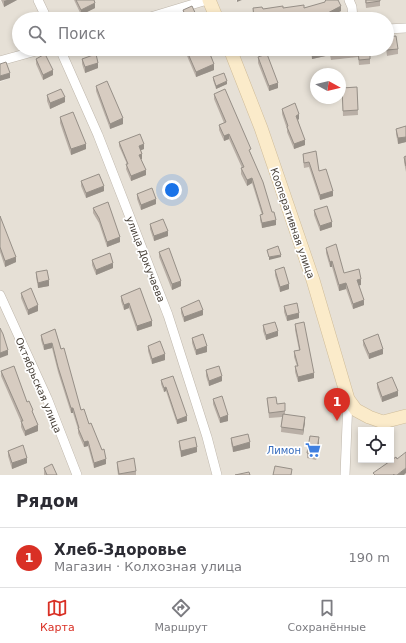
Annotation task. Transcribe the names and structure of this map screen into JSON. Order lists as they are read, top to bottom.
{
  "streets": {
    "street": ["Кооперативная улица", "улица Докучаева", "Октябрьская улица"]
  },
  "places": {
    "supermarket": ["Лимон"]
  },
  "north": "right",
  "page": {
    "search": "Поиск",
    "pins": "1",
    "heading": "Рядом",
    "list": [
      {
        "mark": "1",
        "name": "Хлеб-Здоровье",
        "note": "Магазин · Колхозная улица",
        "value": "190 m"
      }
    ],
    "nav": ["Карта", "Маршрут", "Сохранённые"]
  }
}
